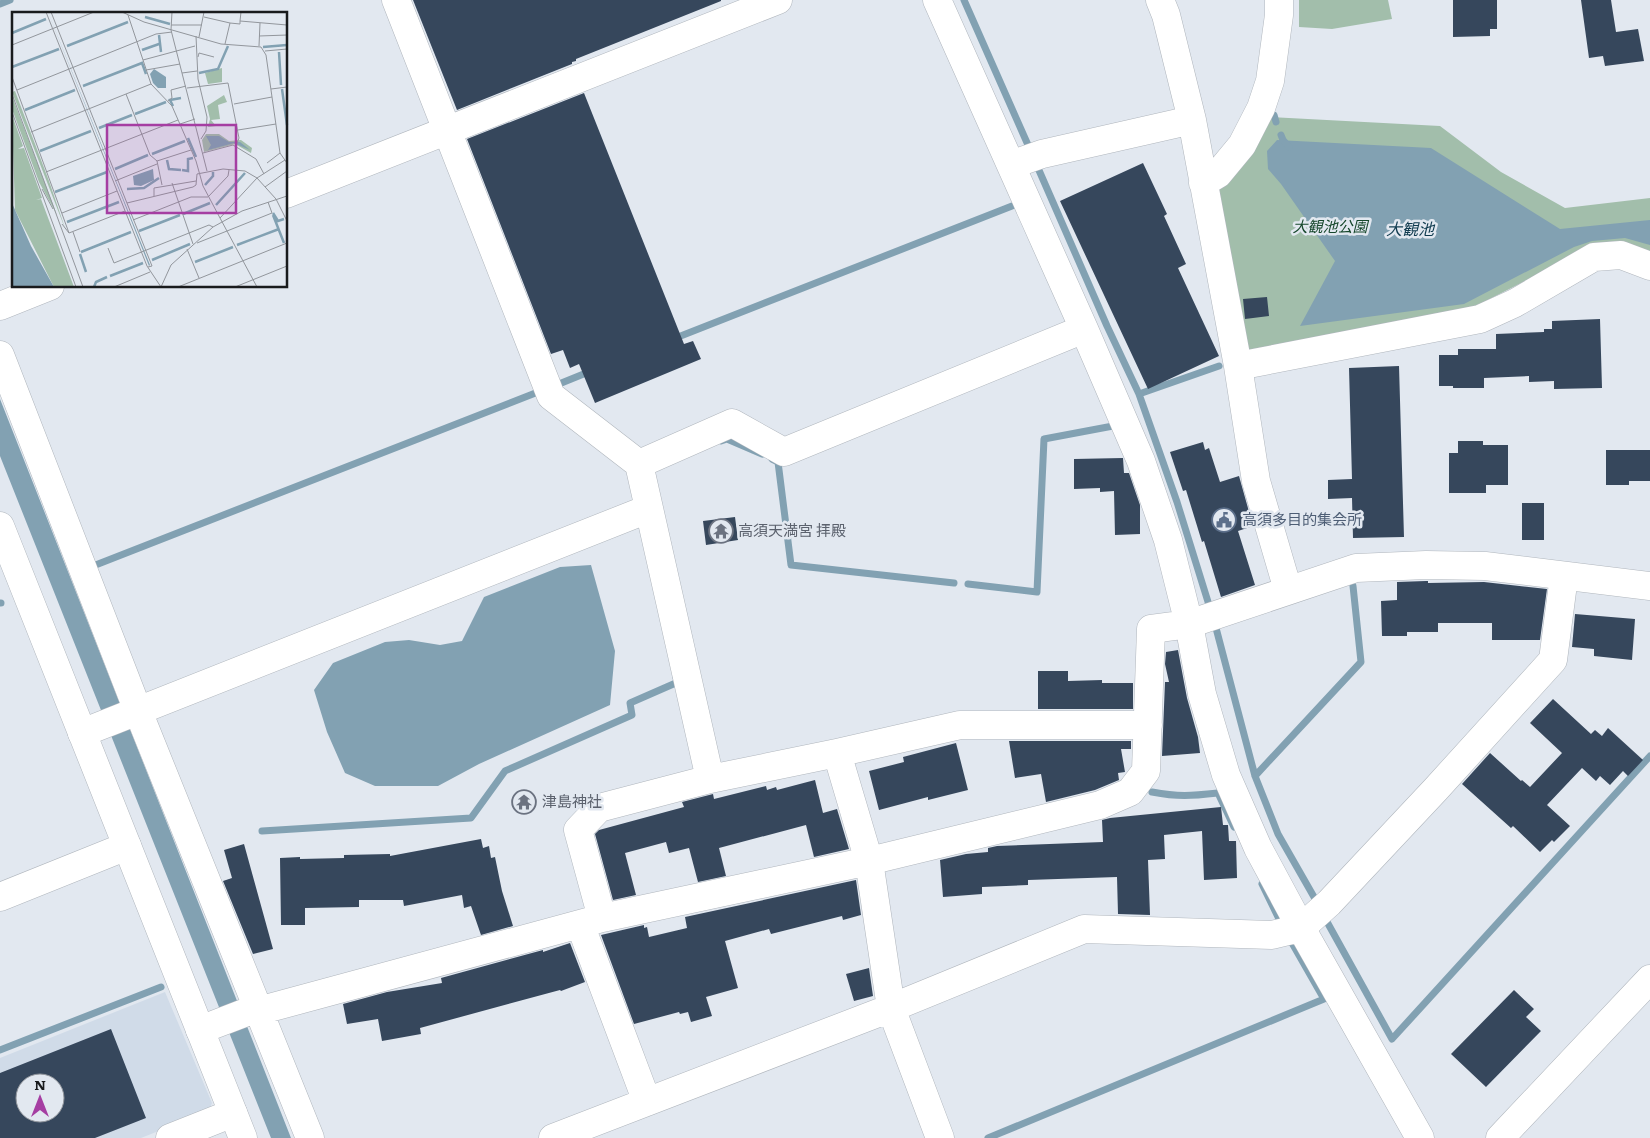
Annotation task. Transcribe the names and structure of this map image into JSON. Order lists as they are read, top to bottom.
{
  "water": ["大観池"],
  "parks": ["大観池公園"],
  "places": {
    "public building": ["高須多目的集会所"],
    "temple": ["高須天満宮 拝殿", "津島神社"]
  },
  "north": "top"
}
